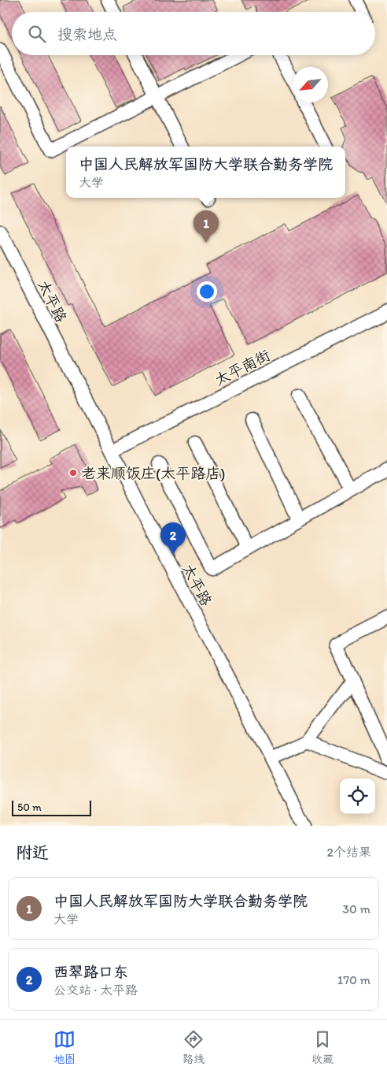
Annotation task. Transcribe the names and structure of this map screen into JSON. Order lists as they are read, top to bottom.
{
  "streets": {
    "street": ["太平路", "太平南街"]
  },
  "crossings": [
    ["太平路", "太平南街"]
  ],
  "places": ["老来顺饭庄(太平路店)"],
  "scale_bar": "50 m",
  "north": "bottom left",
  "page": {
    "search": "搜索地点",
    "popup": ["中国人民解放军国防大学联合勤务学院", "大学"],
    "pins": ["1", "2"],
    "scale": "50 m",
    "heading": ["附近", "2个结果"],
    "list": [
      {
        "mark": "1",
        "name": "中国人民解放军国防大学联合勤务学院",
        "note": "大学",
        "value": "30 m"
      },
      {
        "mark": "2",
        "name": "西翠路口东",
        "note": "公交站 · 太平路",
        "value": "170 m"
      }
    ],
    "nav": ["地图", "路线", "收藏"]
  }
}
